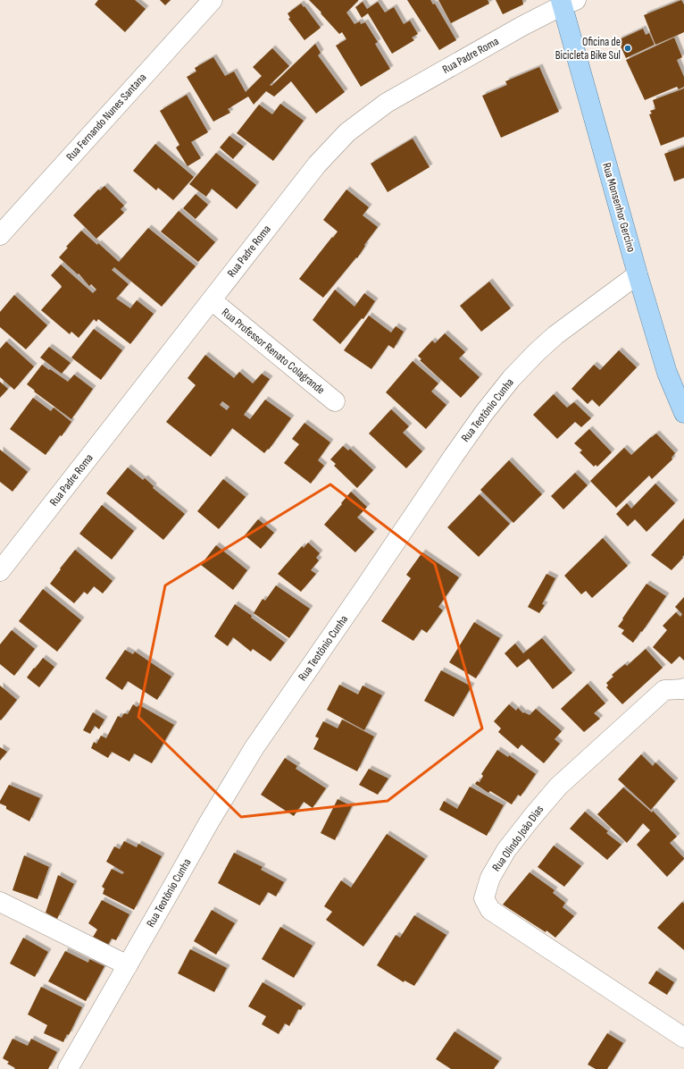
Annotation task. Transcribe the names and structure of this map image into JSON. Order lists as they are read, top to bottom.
{
  "streets": {
    "main road": ["Rua Monsenhor Gercino"],
    "street": [
      "Rua Padre Roma",
      "Rua Fernando Nunes Santana",
      "Rua Professor Renato Colagrande",
      "Rua Teotônio Cunha",
      "Rua Olindo João Dias"
    ]
  },
  "crossings": [
    ["Rua Padre Roma", "Rua Monsenhor Gercino"],
    ["Rua Padre Roma", "Rua Professor Renato Colagrande"],
    ["Rua Monsenhor Gercino", "Rua Teotônio Cunha"]
  ],
  "places": ["Oficina de Bicicleta Bike Sul"]
}
